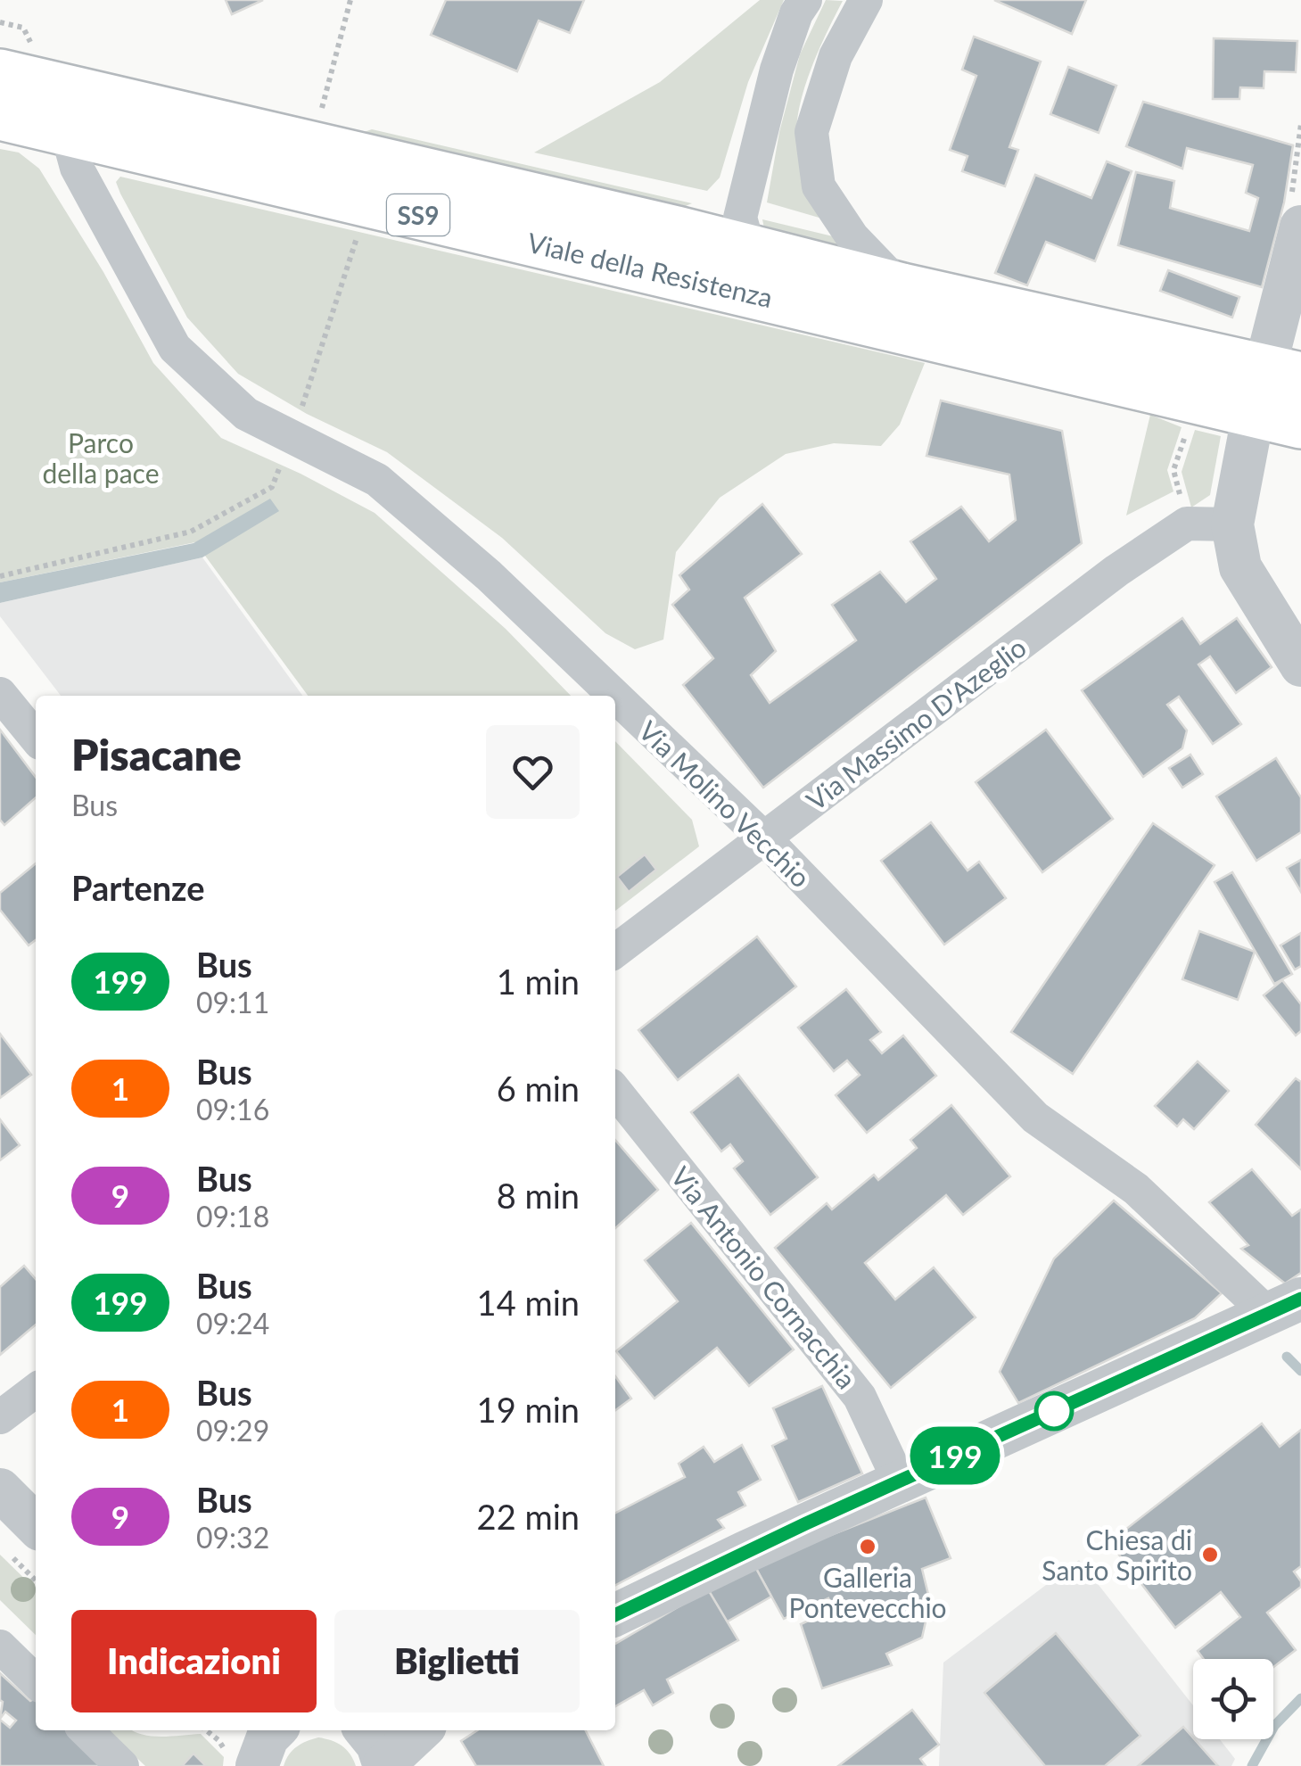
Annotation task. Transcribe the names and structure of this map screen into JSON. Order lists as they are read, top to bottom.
{
  "streets": {
    "main road": ["SS9", "Viale della Resistenza"],
    "street": ["Via Massimo D'Azeglio", "Via Molino Vecchio", "Via Antonio Cornacchia"]
  },
  "crossings": [
    ["Viale della Resistenza", "Via Molino Vecchio"],
    ["Via Massimo D'Azeglio", "Via Molino Vecchio"]
  ],
  "parks": ["Parco della pace"],
  "places": ["Galleria Pontevecchio", "Chiesa di Santo Spirito"],
  "lines": ["bus line 199"],
  "page": {
    "on_map": "199",
    "heading": [
      ["Pisacane", "Bus"],
      "Partenze"
    ],
    "list": [
      {
        "mark": "199",
        "name": "Bus",
        "note": "09:11",
        "value": "1 min"
      },
      {
        "mark": "1",
        "name": "Bus",
        "note": "09:16",
        "value": "6 min"
      },
      {
        "mark": "9",
        "name": "Bus",
        "note": "09:18",
        "value": "8 min"
      },
      {
        "mark": "199",
        "name": "Bus",
        "note": "09:24",
        "value": "14 min"
      },
      {
        "mark": "1",
        "name": "Bus",
        "note": "09:29",
        "value": "19 min"
      },
      {
        "mark": "9",
        "name": "Bus",
        "note": "09:32",
        "value": "22 min"
      }
    ],
    "buttons": ["Indicazioni", "Biglietti"]
  }
}
